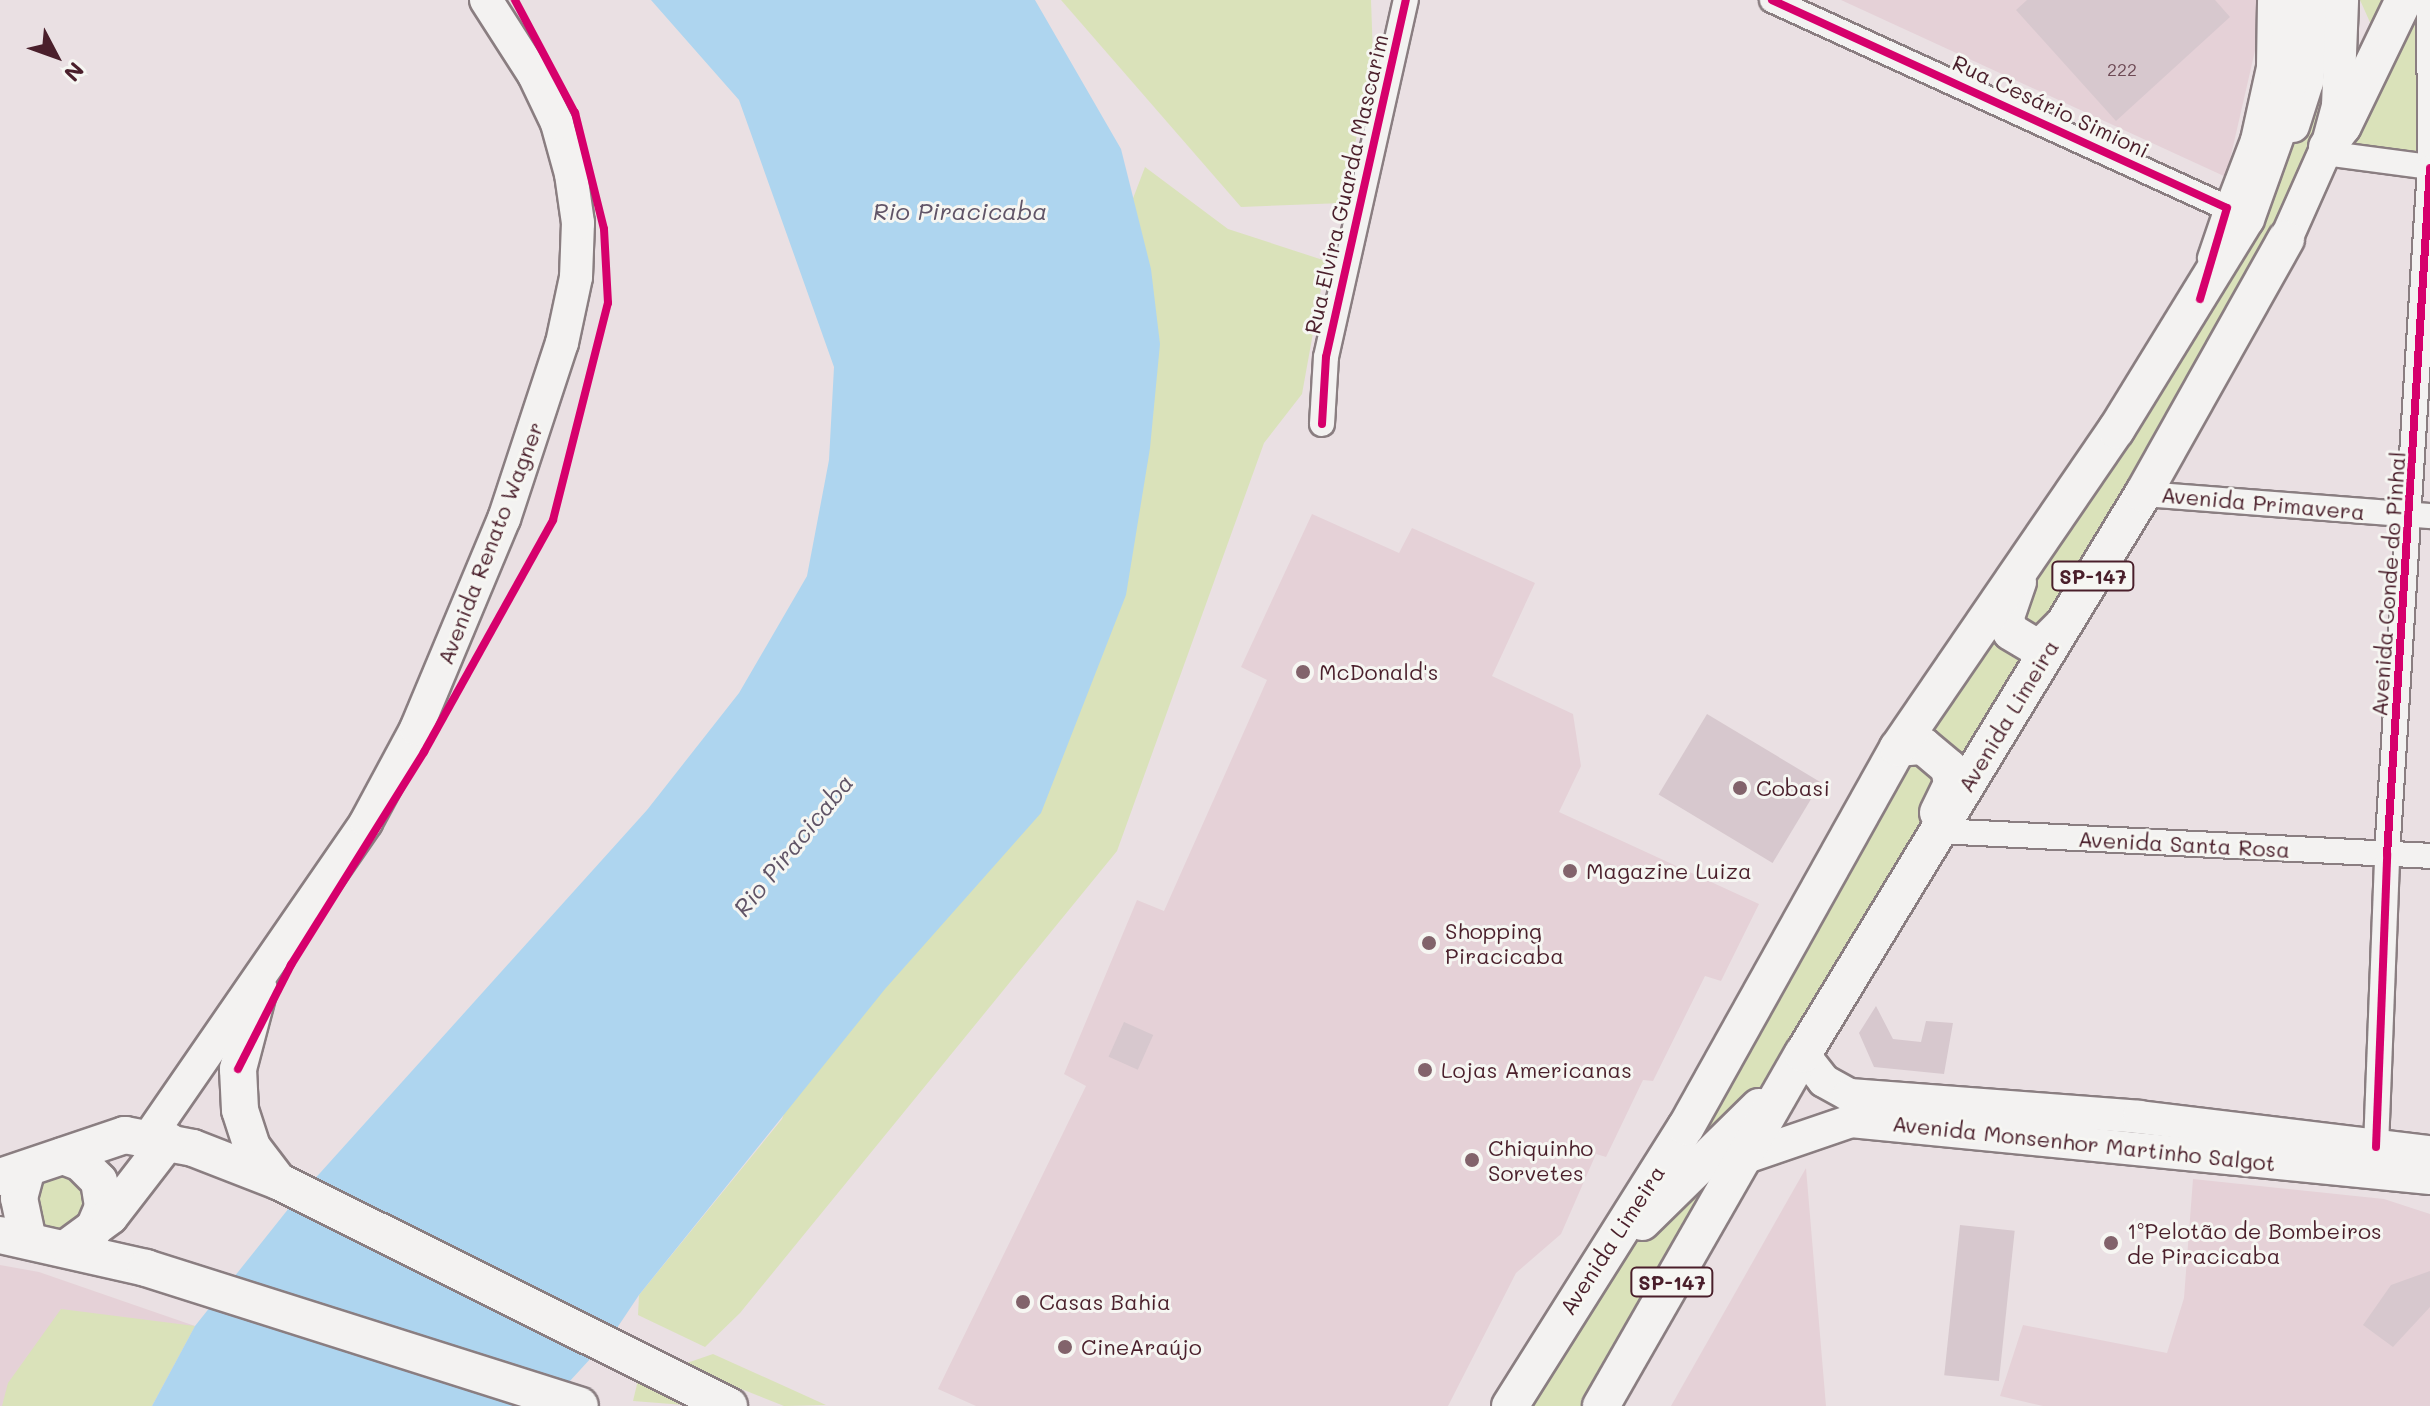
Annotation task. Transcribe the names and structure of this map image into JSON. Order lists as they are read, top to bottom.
{
  "streets": {
    "highway": ["SP-147", "Avenida Limeira"],
    "main road": ["Avenida Renato Wagner", "Avenida Monsenhor Martinho Salgot"],
    "street": [
      "Rua Cesário Simioni",
      "Rua Elvira Guarda Mascarim",
      "Avenida Primavera",
      "Avenida Conde do Pinhal",
      "Avenida Santa Rosa"
    ]
  },
  "crossings": [
    ["Rua Cesário Simioni", "Avenida Limeira"],
    ["Avenida Primavera", "Avenida Conde do Pinhal"],
    ["Avenida Primavera", "Avenida Limeira"],
    ["Avenida Conde do Pinhal", "Avenida Santa Rosa"],
    ["Avenida Conde do Pinhal", "Avenida Monsenhor Martinho Salgot"],
    ["Avenida Limeira", "Avenida Santa Rosa"],
    ["Avenida Limeira", "Avenida Monsenhor Martinho Salgot"]
  ],
  "water": ["Rio Piracicaba"],
  "places": [
    "McDonald's",
    "Cobasi",
    "Magazine Luiza",
    "Shopping Piracicaba",
    "Lojas Americanas",
    "Chiquinho Sorvetes",
    "1ºPelotão de Bombeiros de Piracicaba",
    "Casas Bahia",
    "CineAraújo"
  ],
  "house_numbers": ["222"],
  "north": "bottom right"
}
